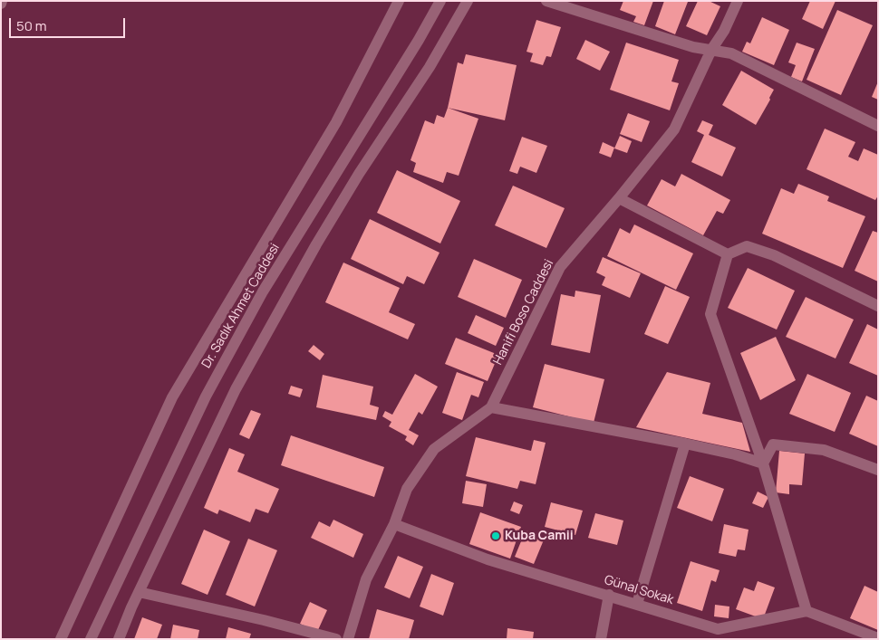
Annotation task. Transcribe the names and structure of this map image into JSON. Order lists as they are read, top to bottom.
{
  "streets": {
    "street": ["Dr. Sadık Ahmet Caddesi", "Hanifi Boso Caddesi", "Günal Sokak"]
  },
  "crossings": [
    ["Hanifi Boso Caddesi", "Günal Sokak"]
  ],
  "places": ["Kuba Camii"],
  "scale_bar": "50 m"
}
